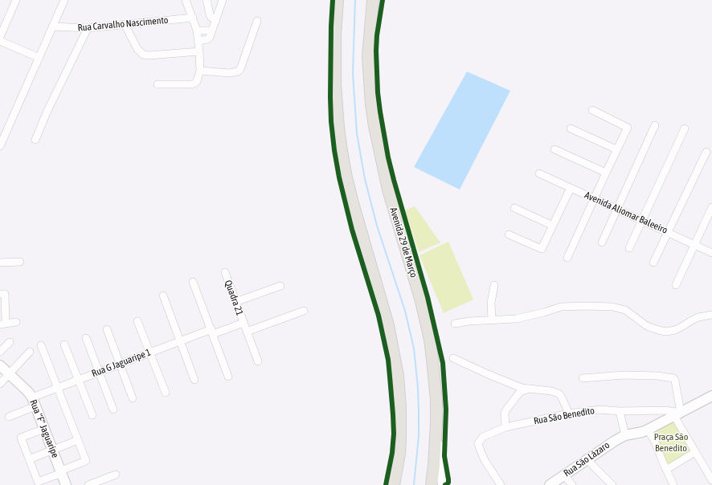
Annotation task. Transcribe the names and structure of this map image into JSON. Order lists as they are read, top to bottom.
{
  "streets": {
    "main road": ["Avenida 29 de Março", "Rua \"F\" Jaguaripe", "Rua São Lázaro"],
    "street": [
      "Rua Carvalho Nascimento",
      "Avenida Aliomar Baleeiro",
      "Quadra 21",
      "Rua G Jaguaripe 1",
      "Rua São Benedito"
    ]
  },
  "crossings": [
    ["Quadra 21", "Rua G Jaguaripe 1"],
    ["Rua G Jaguaripe 1", "Rua \"F\" Jaguaripe"],
    ["Rua São Benedito", "Rua São Lázaro"]
  ],
  "parks": ["Praça São Benedito"]
}
